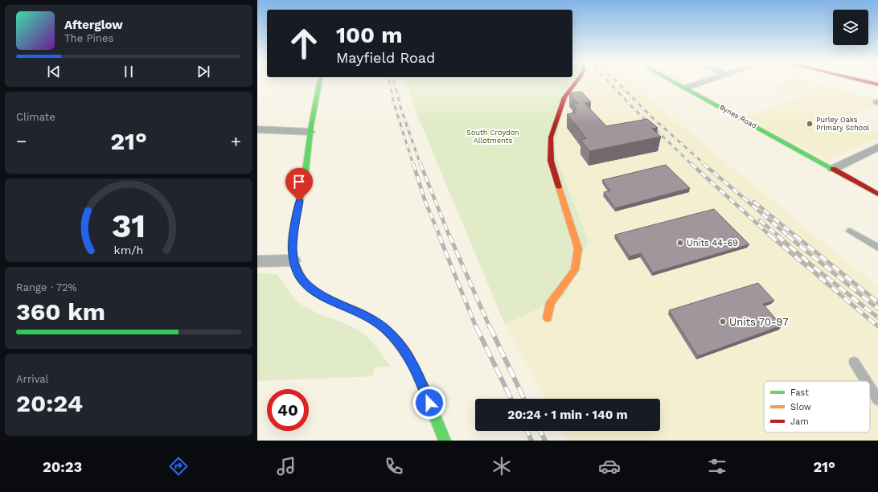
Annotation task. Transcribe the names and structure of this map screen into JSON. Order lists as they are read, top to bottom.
{
  "streets": {
    "street": ["Bynes Road"]
  },
  "parks": ["South Croydon Allotments"],
  "places": ["Purley Oaks Primary School", "Units 44-69", "Units 70-97"],
  "legend": ["Fast", "Slow", "Jam"],
  "page": {
    "turn": ["100 m", "Mayfield Road"],
    "song": ["Afterglow", "The Pines"],
    "tile": [
      "Climate",
      ["Range · 72%", "360 km"],
      ["Arrival", "20:24"]
    ],
    "heat": ["−", "21°", "+"],
    "limit": "40",
    "trip": "20:24 · 1 min · 140 m",
    "tabs": ["20:23", "21°"],
    "gauge": ["31", "km/h"]
  }
}
